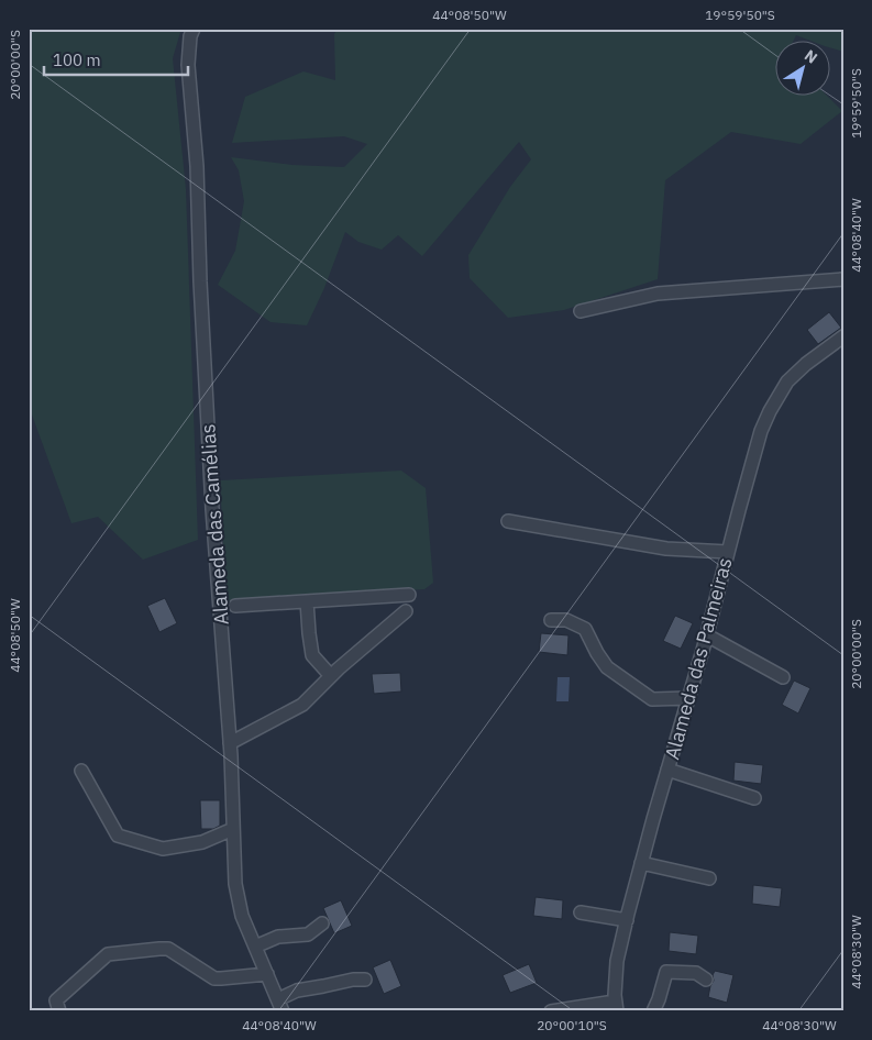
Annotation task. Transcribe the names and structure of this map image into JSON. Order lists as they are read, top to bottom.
{
  "streets": {
    "street": ["Alameda das Camélias", "Alameda das Palmeiras"]
  },
  "scale_bar": "100 m",
  "north": "top right",
  "coordinates": [
    "44°08'50\"W",
    "19°59'50\"S",
    "20°00'00\"S",
    "44°08'40\"W",
    "44°08'30\"W",
    "20°00'10\"S"
  ]
}
